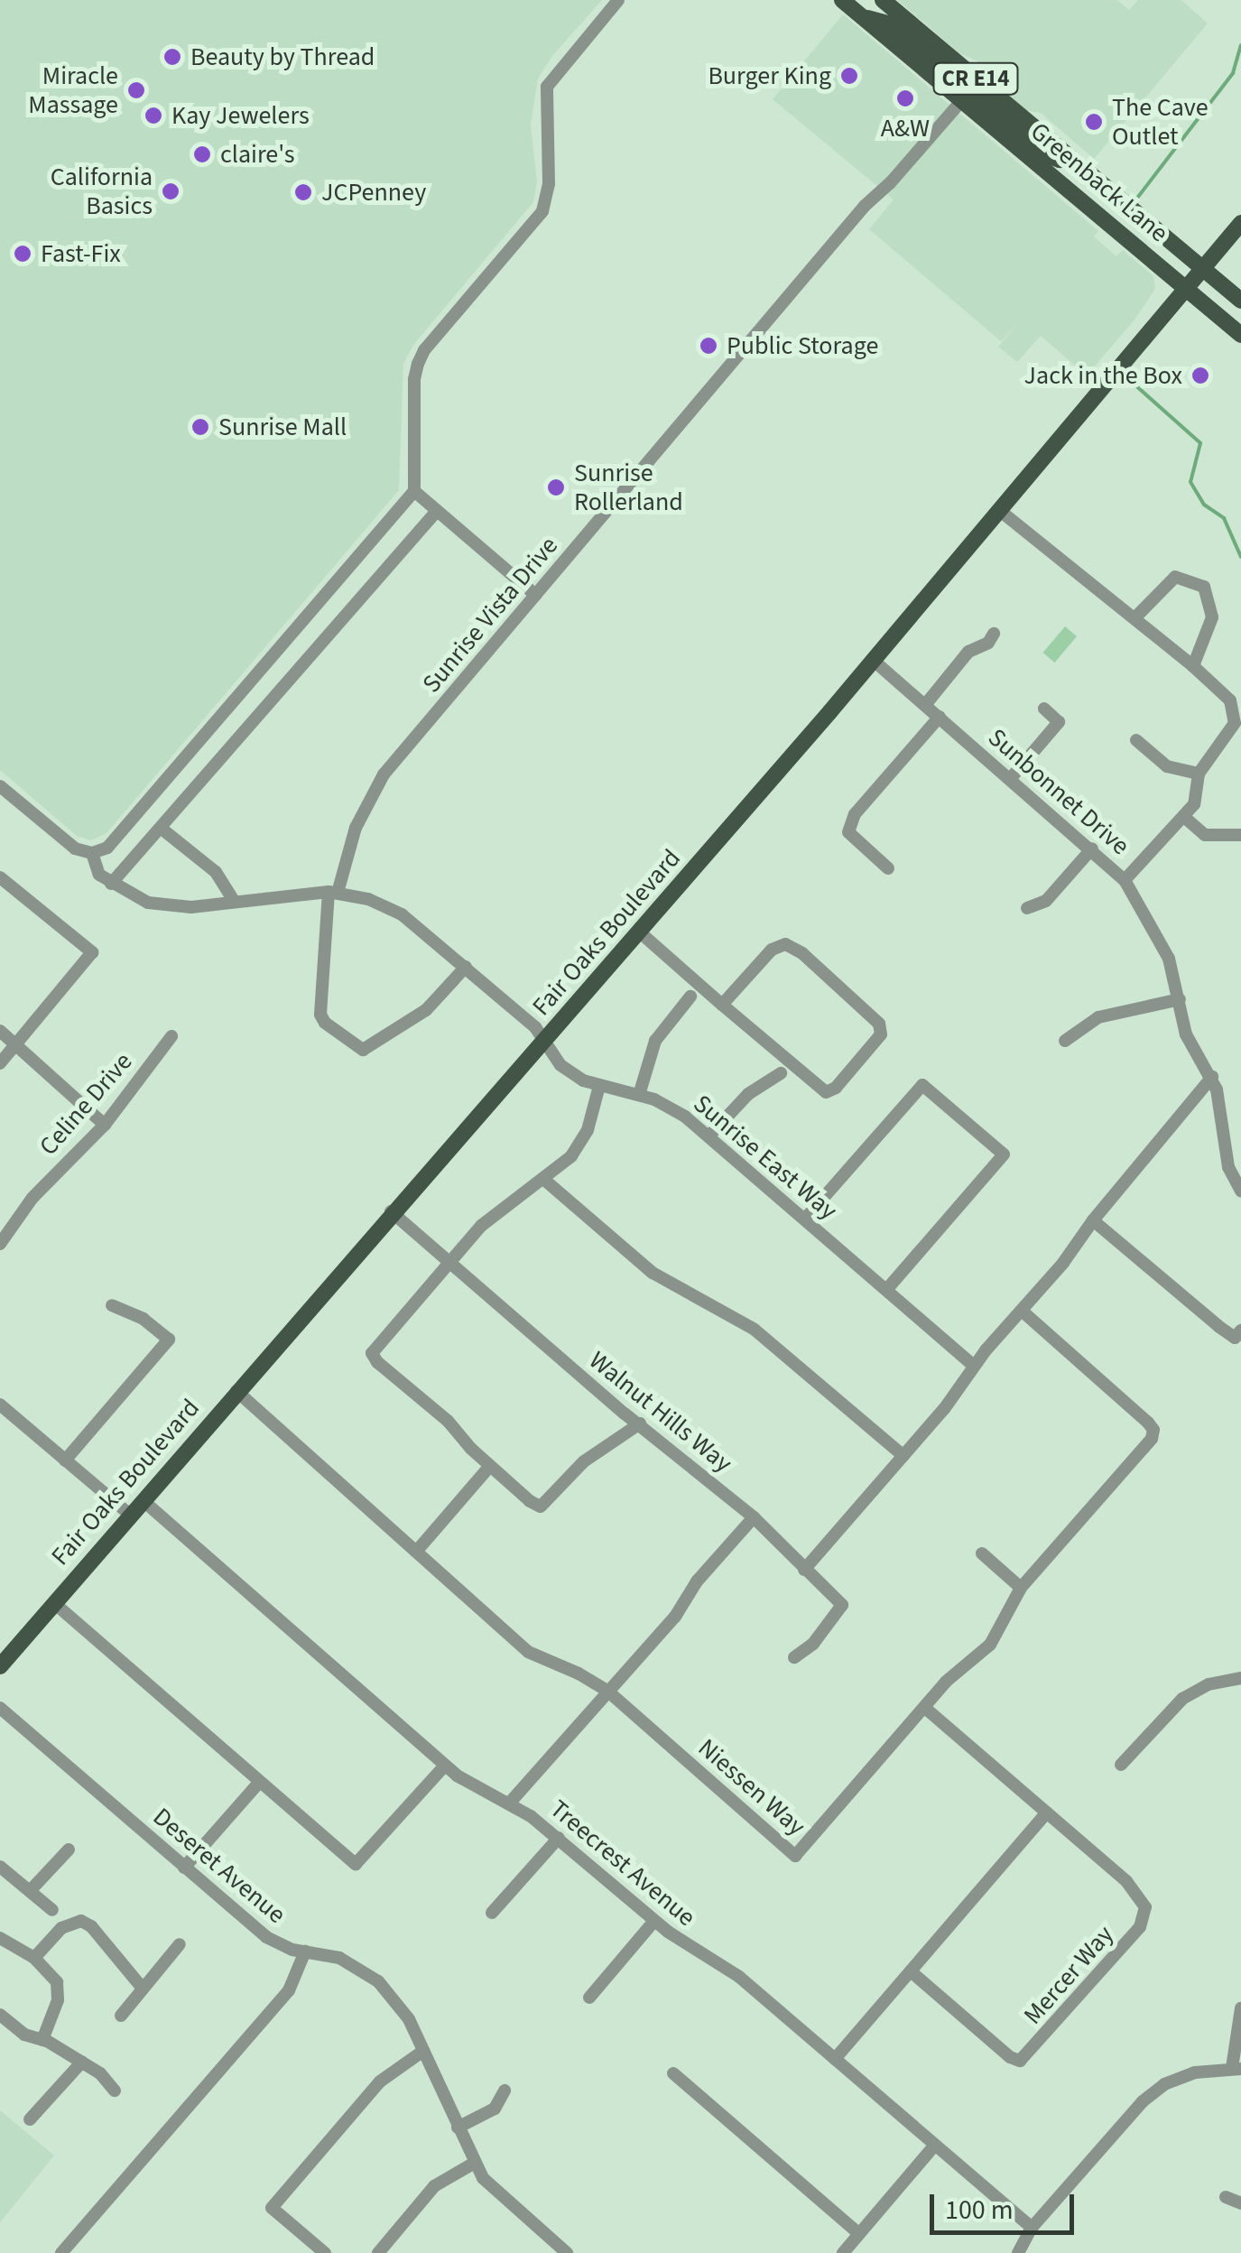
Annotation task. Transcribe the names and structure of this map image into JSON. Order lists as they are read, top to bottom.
{
  "streets": {
    "main road": ["CR E14", "Greenback Lane", "Fair Oaks Boulevard"],
    "street": [
      "Sunrise Vista Drive",
      "Sunbonnet Drive",
      "Celine Drive",
      "Sunrise East Way",
      "Walnut Hills Way",
      "Niessen Way",
      "Treecrest Avenue",
      "Deseret Avenue",
      "Mercer Way"
    ]
  },
  "crossings": [
    ["Greenback Lane", "Sunrise Vista Drive"],
    ["Greenback Lane", "Fair Oaks Boulevard"],
    ["Sunrise Vista Drive", "Sunrise East Way"],
    ["Sunbonnet Drive", "Fair Oaks Boulevard"],
    ["Fair Oaks Boulevard", "Sunrise East Way"],
    ["Fair Oaks Boulevard", "Walnut Hills Way"],
    ["Fair Oaks Boulevard", "Niessen Way"],
    ["Fair Oaks Boulevard", "Treecrest Avenue"],
    ["Niessen Way", "Mercer Way"]
  ],
  "places": [
    "Beauty by Thread",
    "Burger King",
    "Miracle Massage",
    "A&W",
    "Kay Jewelers",
    "The Cave Outlet",
    "claire's",
    "California Basics",
    "JCPenney",
    "Fast-Fix",
    "Public Storage",
    "Jack in the Box",
    "Sunrise Mall",
    "Sunrise Rollerland"
  ],
  "scale_bar": "100 m"
}
